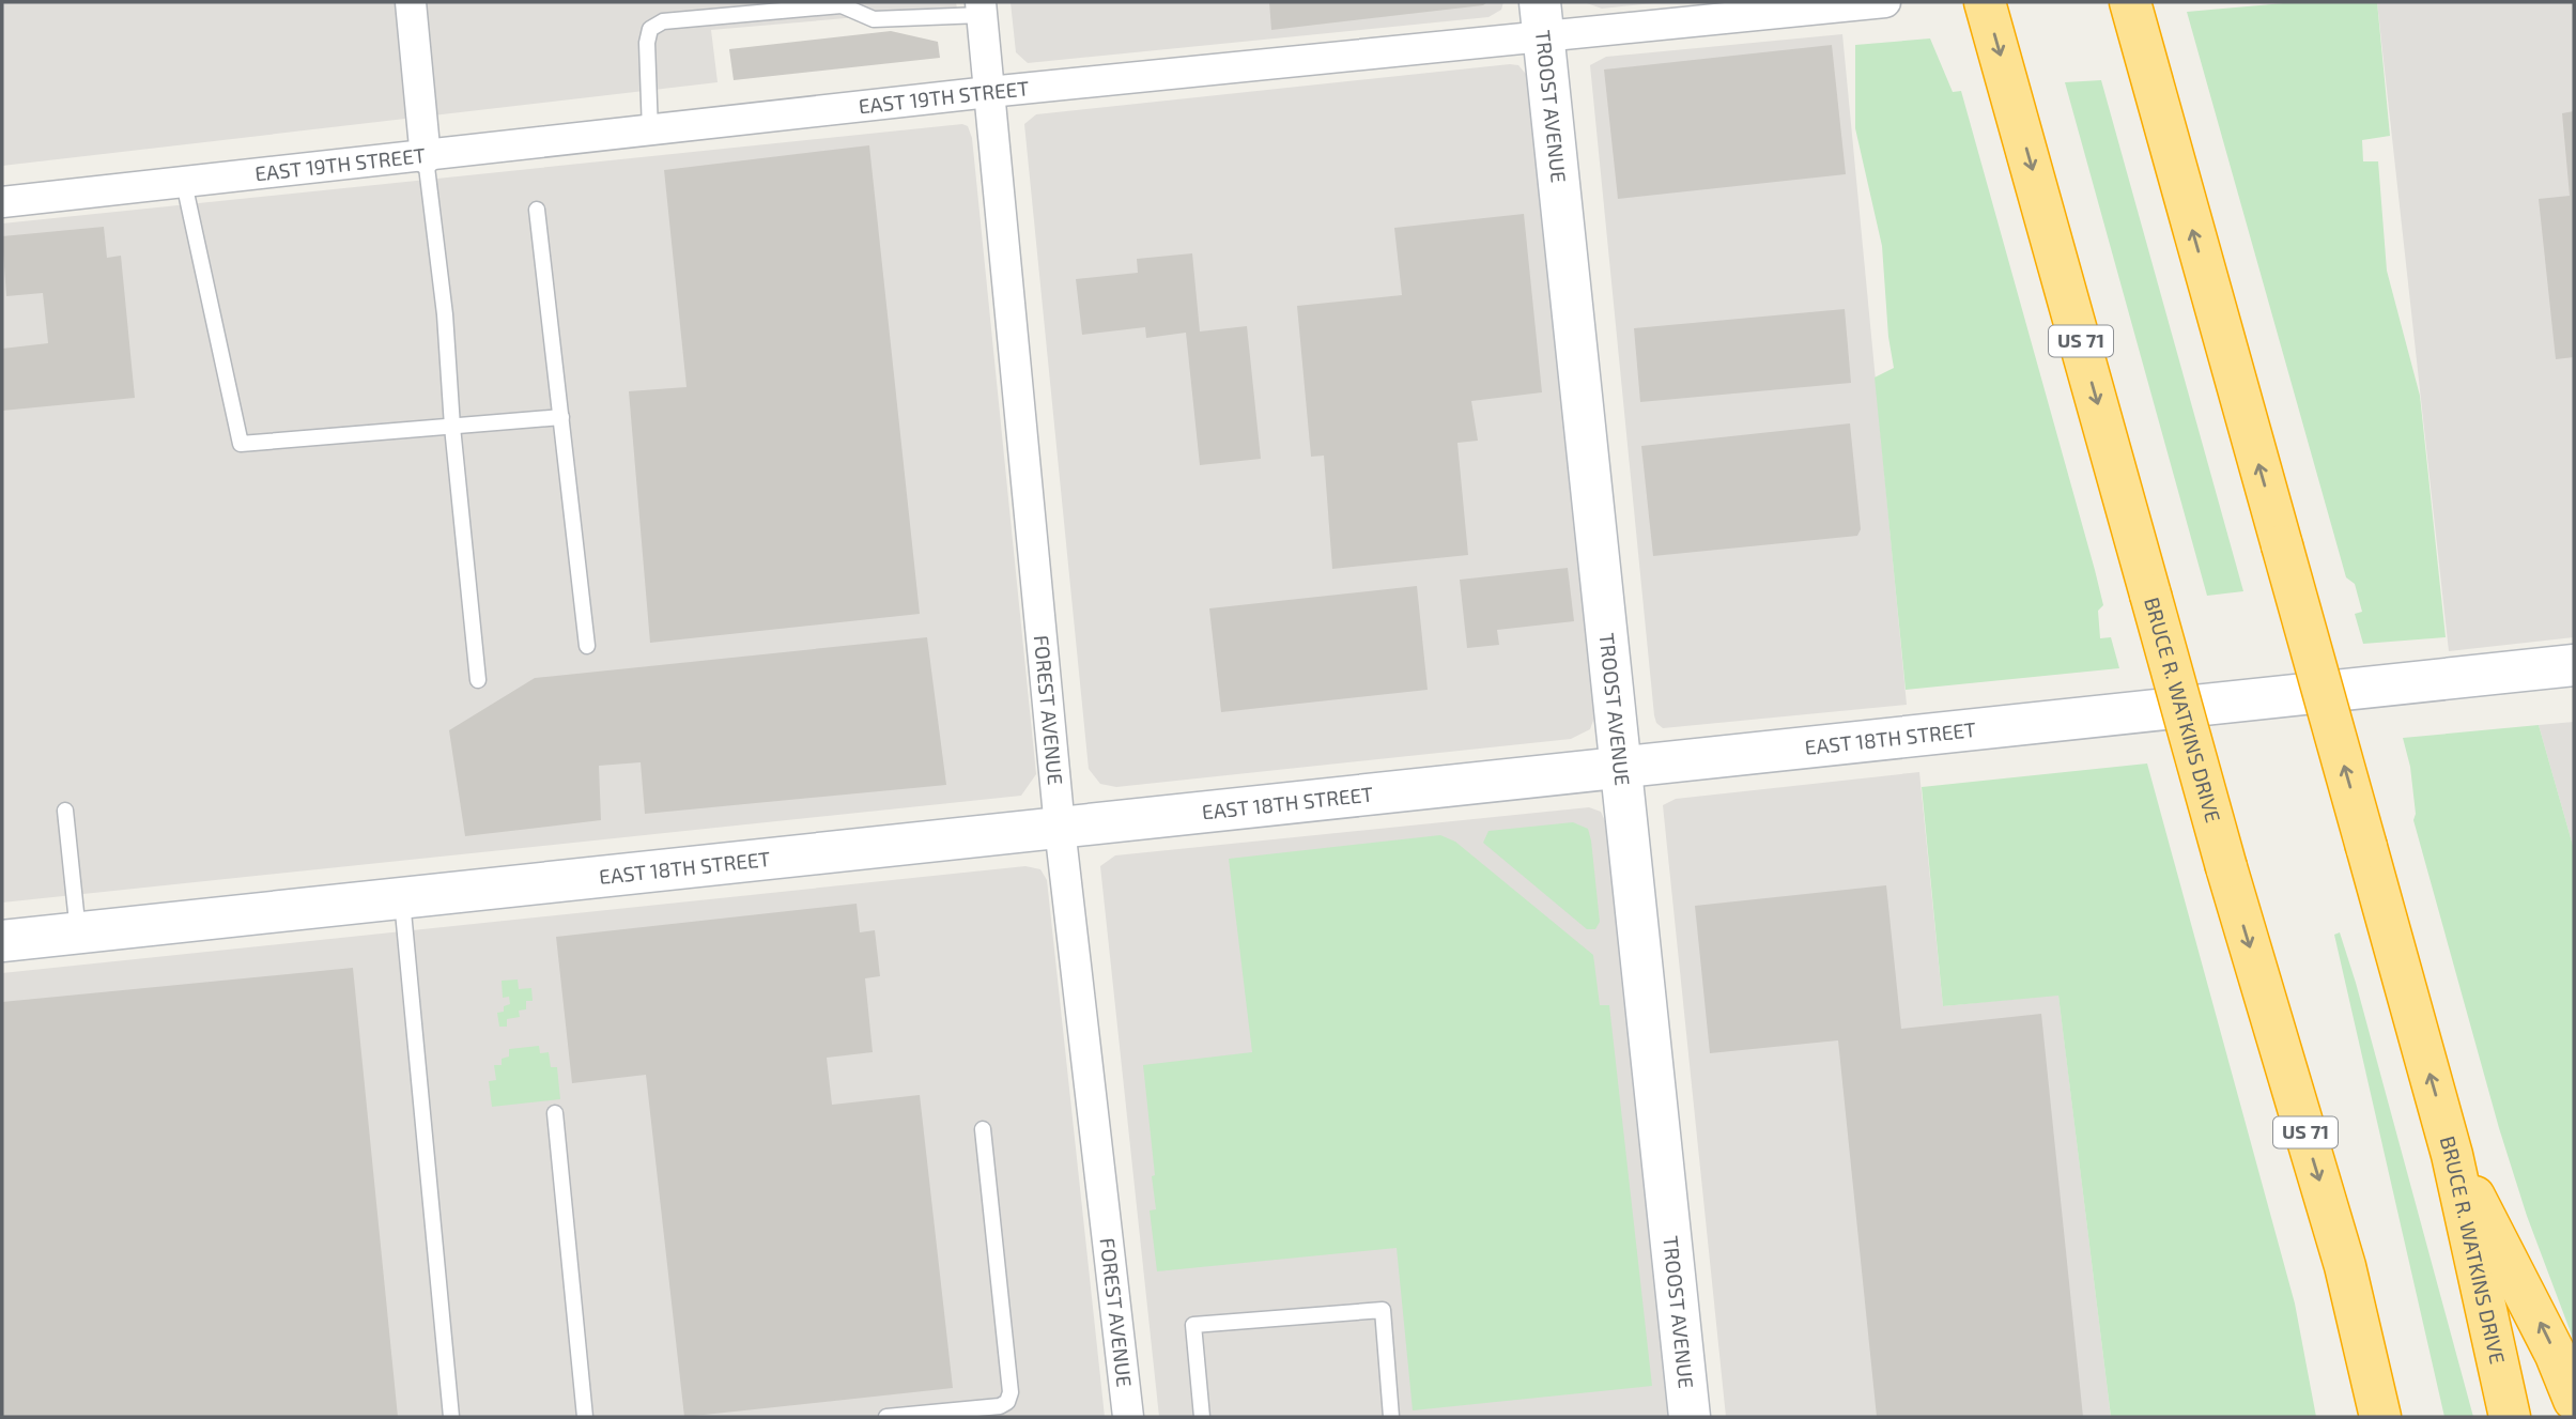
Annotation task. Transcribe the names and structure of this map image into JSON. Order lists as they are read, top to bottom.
{
  "streets": {
    "highway": ["US 71", "BRUCE R. WATKINS DRIVE"],
    "main road": ["TROOST AVENUE", "EAST 18TH STREET"],
    "street": ["EAST 19TH STREET", "FOREST AVENUE"]
  },
  "crossings": [
    ["EAST 19TH STREET", "TROOST AVENUE"],
    ["EAST 19TH STREET", "FOREST AVENUE"],
    ["TROOST AVENUE", "EAST 18TH STREET"],
    ["FOREST AVENUE", "EAST 18TH STREET"]
  ]
}
